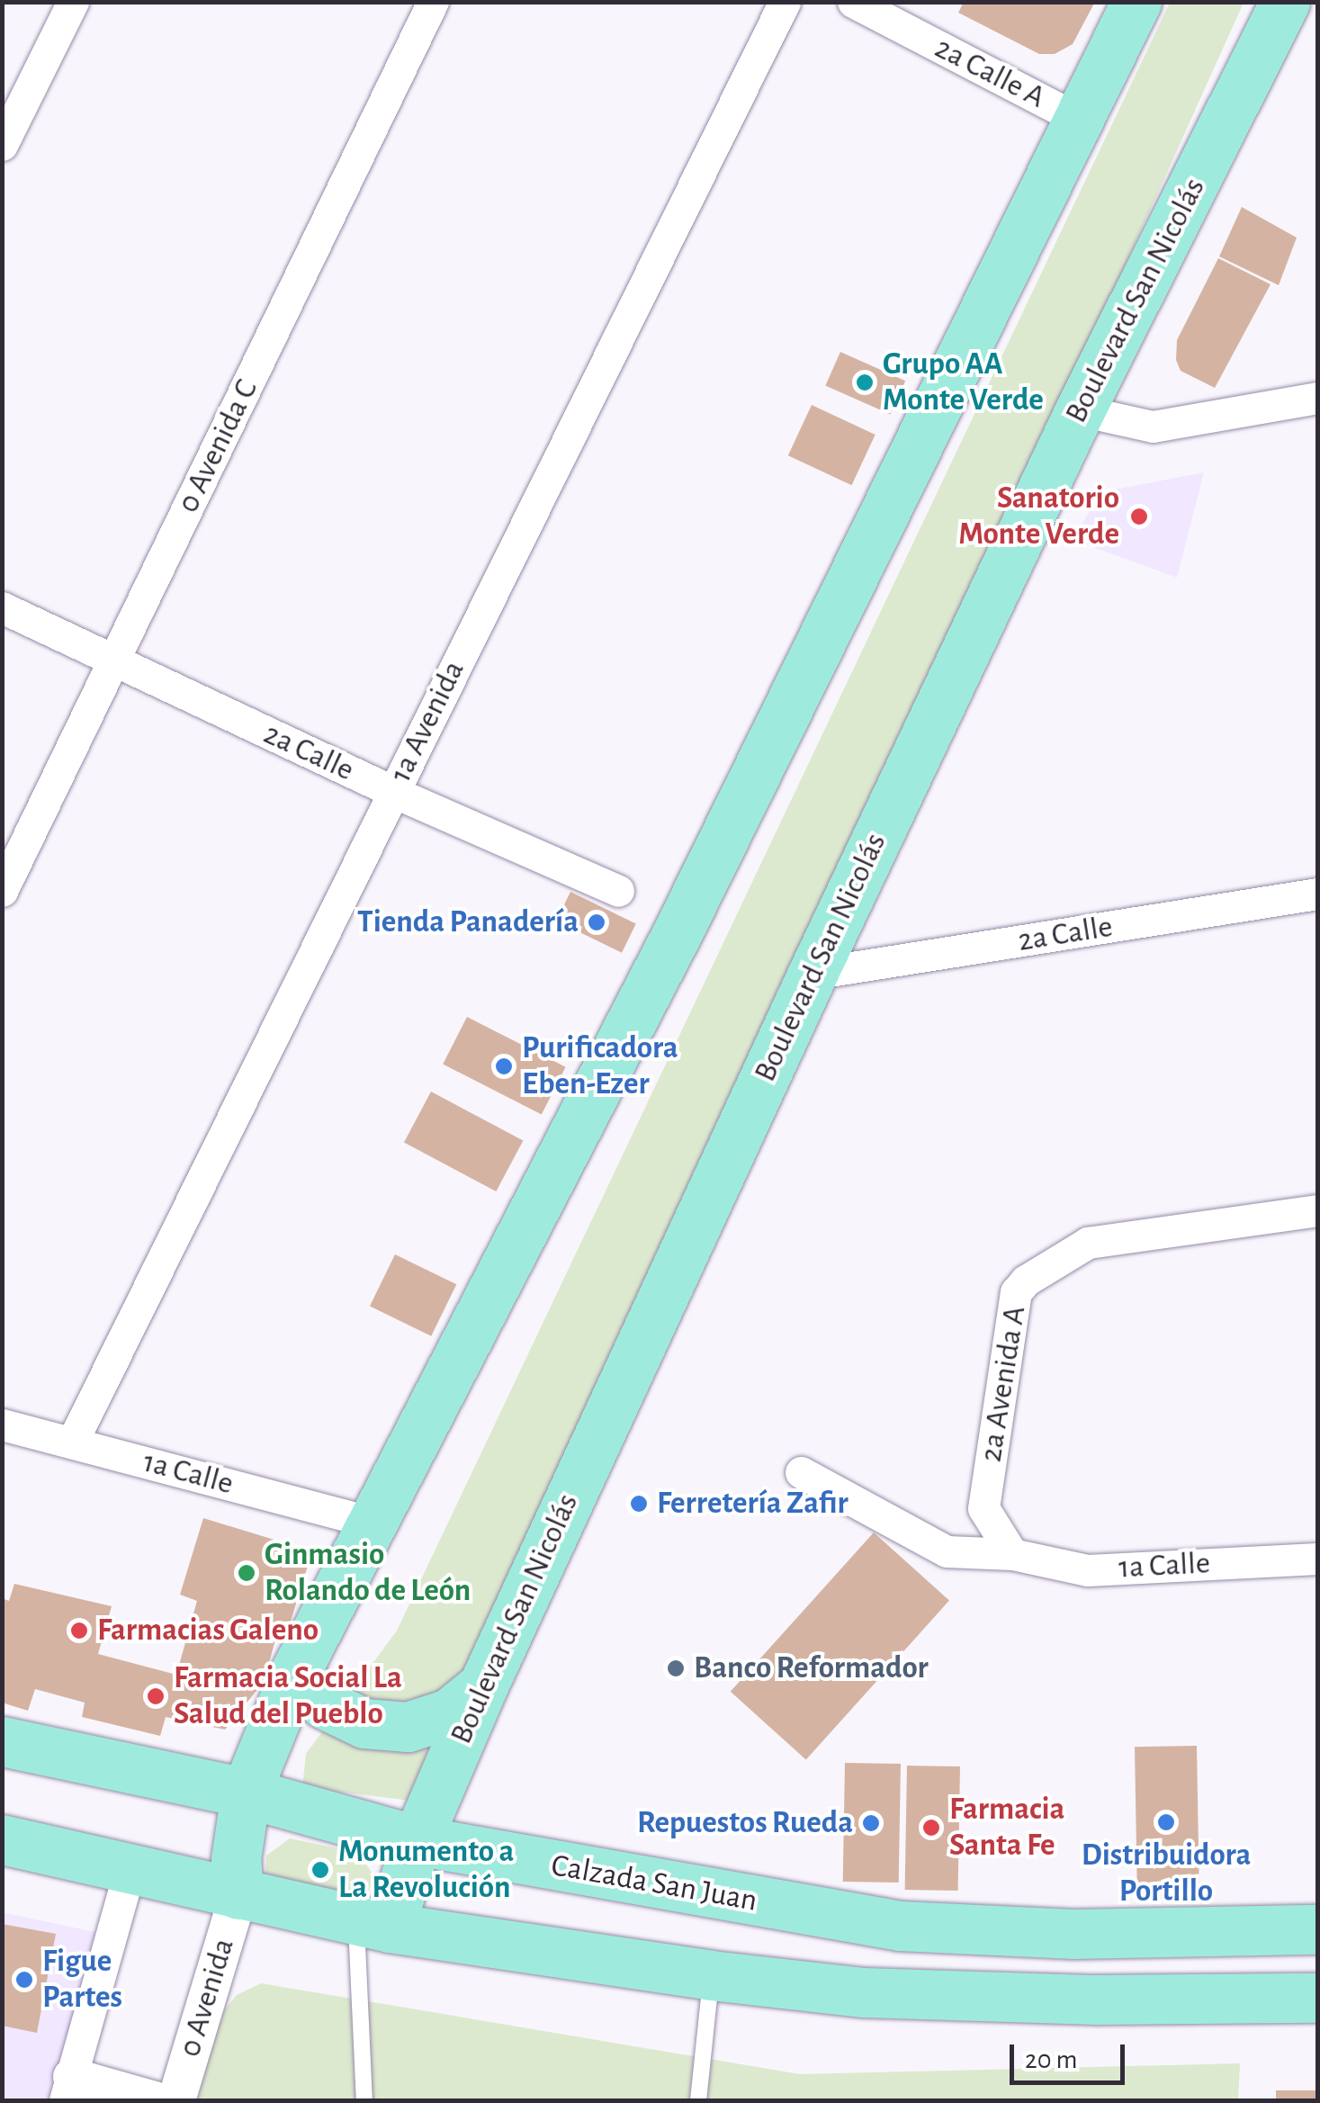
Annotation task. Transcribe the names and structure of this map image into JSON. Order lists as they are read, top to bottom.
{
  "streets": {
    "main road": ["Boulevard San Nicolás", "Calzada San Juan"],
    "street": [
      "2a Calle A",
      "0 Avenida C",
      "1a Avenida",
      "2a Calle",
      "2a Avenida A",
      "1a Calle",
      "0 Avenida"
    ]
  },
  "crossings": [
    ["Boulevard San Nicolás", "2a Calle"],
    ["Boulevard San Nicolás", "Calzada San Juan"],
    ["0 Avenida C", "2a Calle"],
    ["1a Avenida", "2a Calle"],
    ["1a Avenida", "1a Calle"],
    ["2a Avenida A", "1a Calle"]
  ],
  "places": [
    "Grupo AA Monte Verde",
    "Sanatorio Monte Verde",
    "Tienda Panadería",
    "Purificadora Eben-Ezer",
    "Ferretería Zafir",
    "Ginmasio Rolando de León",
    "Farmacias Galeno",
    "Banco Reformador",
    "Farmacia Social La Salud del Pueblo",
    "Distribuidora Portillo",
    "Repuestos Rueda",
    "Farmacia Santa Fe",
    "Monumento a La Revolución",
    "Figue Partes"
  ],
  "scale_bar": "20 m"
}
